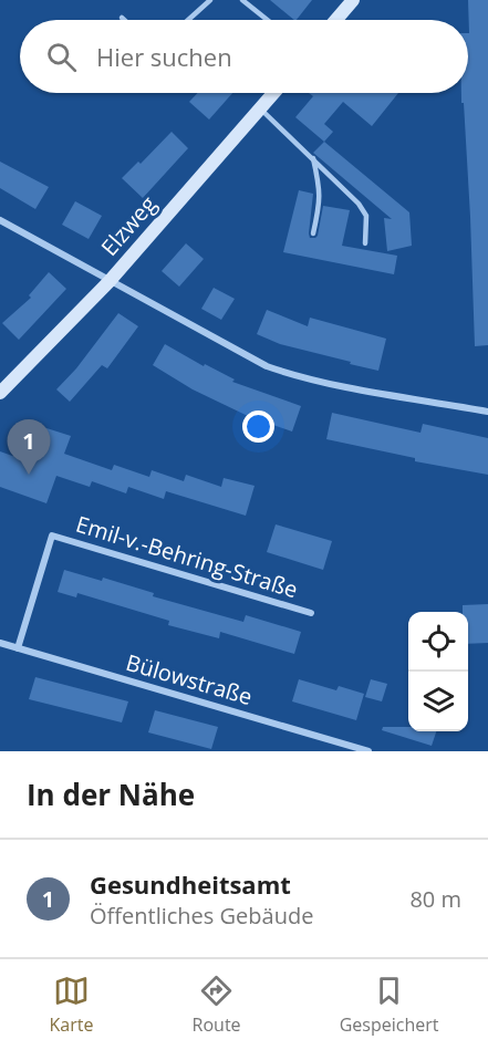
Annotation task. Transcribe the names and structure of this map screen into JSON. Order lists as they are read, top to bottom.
{
  "streets": {
    "street": ["Elzweg", "Emil-v.-Behring-Straße", "Bülowstraße"]
  },
  "crossings": [
    ["Emil-v.-Behring-Straße", "Bülowstraße"]
  ],
  "page": {
    "search": "Hier suchen",
    "pins": "1",
    "heading": "In der Nähe",
    "list": [
      {
        "mark": "1",
        "name": "Gesundheitsamt",
        "note": "Öffentliches Gebäude",
        "value": "80 m"
      }
    ],
    "nav": ["Karte", "Route", "Gespeichert"]
  }
}
